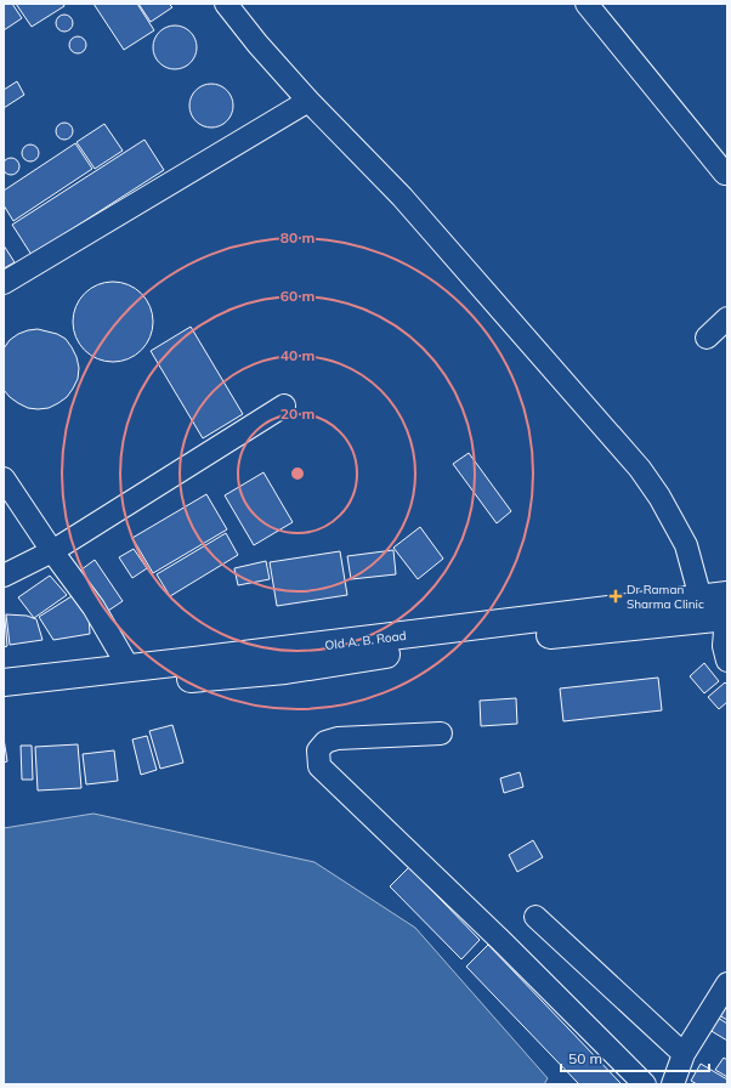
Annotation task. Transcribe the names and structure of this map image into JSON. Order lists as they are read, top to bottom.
{
  "streets": {
    "main road": ["Old A. B. Road"]
  },
  "places": {
    "health": ["Dr Raman Sharma Clinic"]
  },
  "scale_bar": "50 m",
  "rings": [
    "80 m",
    "60 m",
    "40 m",
    "20 m"
  ]
}
